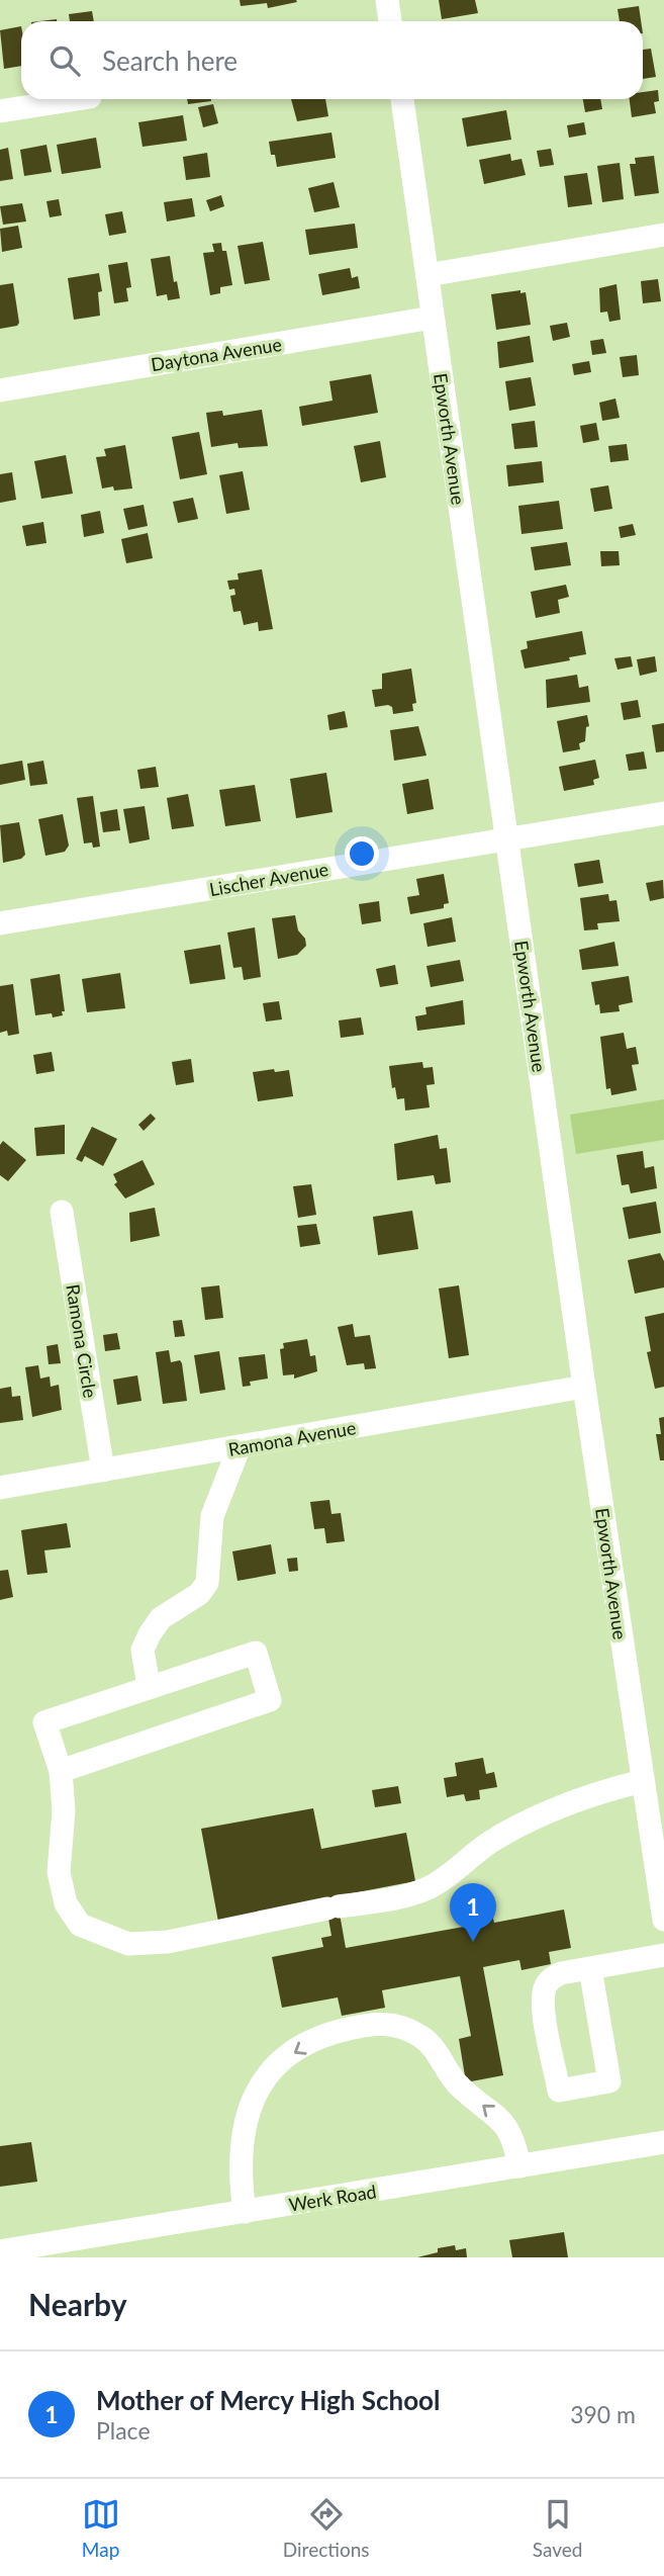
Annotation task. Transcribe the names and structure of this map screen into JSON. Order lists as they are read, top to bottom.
{
  "streets": {
    "street": [
      "Daytona Avenue",
      "Epworth Avenue",
      "Lischer Avenue",
      "Ramona Circle",
      "Ramona Avenue",
      "Werk Road"
    ]
  },
  "crossings": [
    ["Daytona Avenue", "Epworth Avenue"],
    ["Epworth Avenue", "Lischer Avenue"],
    ["Epworth Avenue", "Ramona Avenue"],
    ["Ramona Circle", "Ramona Avenue"]
  ],
  "page": {
    "search": "Search here",
    "pins": "1",
    "heading": "Nearby",
    "list": [
      {
        "mark": "1",
        "name": "Mother of Mercy High School",
        "note": "Place",
        "value": "390 m"
      }
    ],
    "nav": ["Map", "Directions", "Saved"]
  }
}
